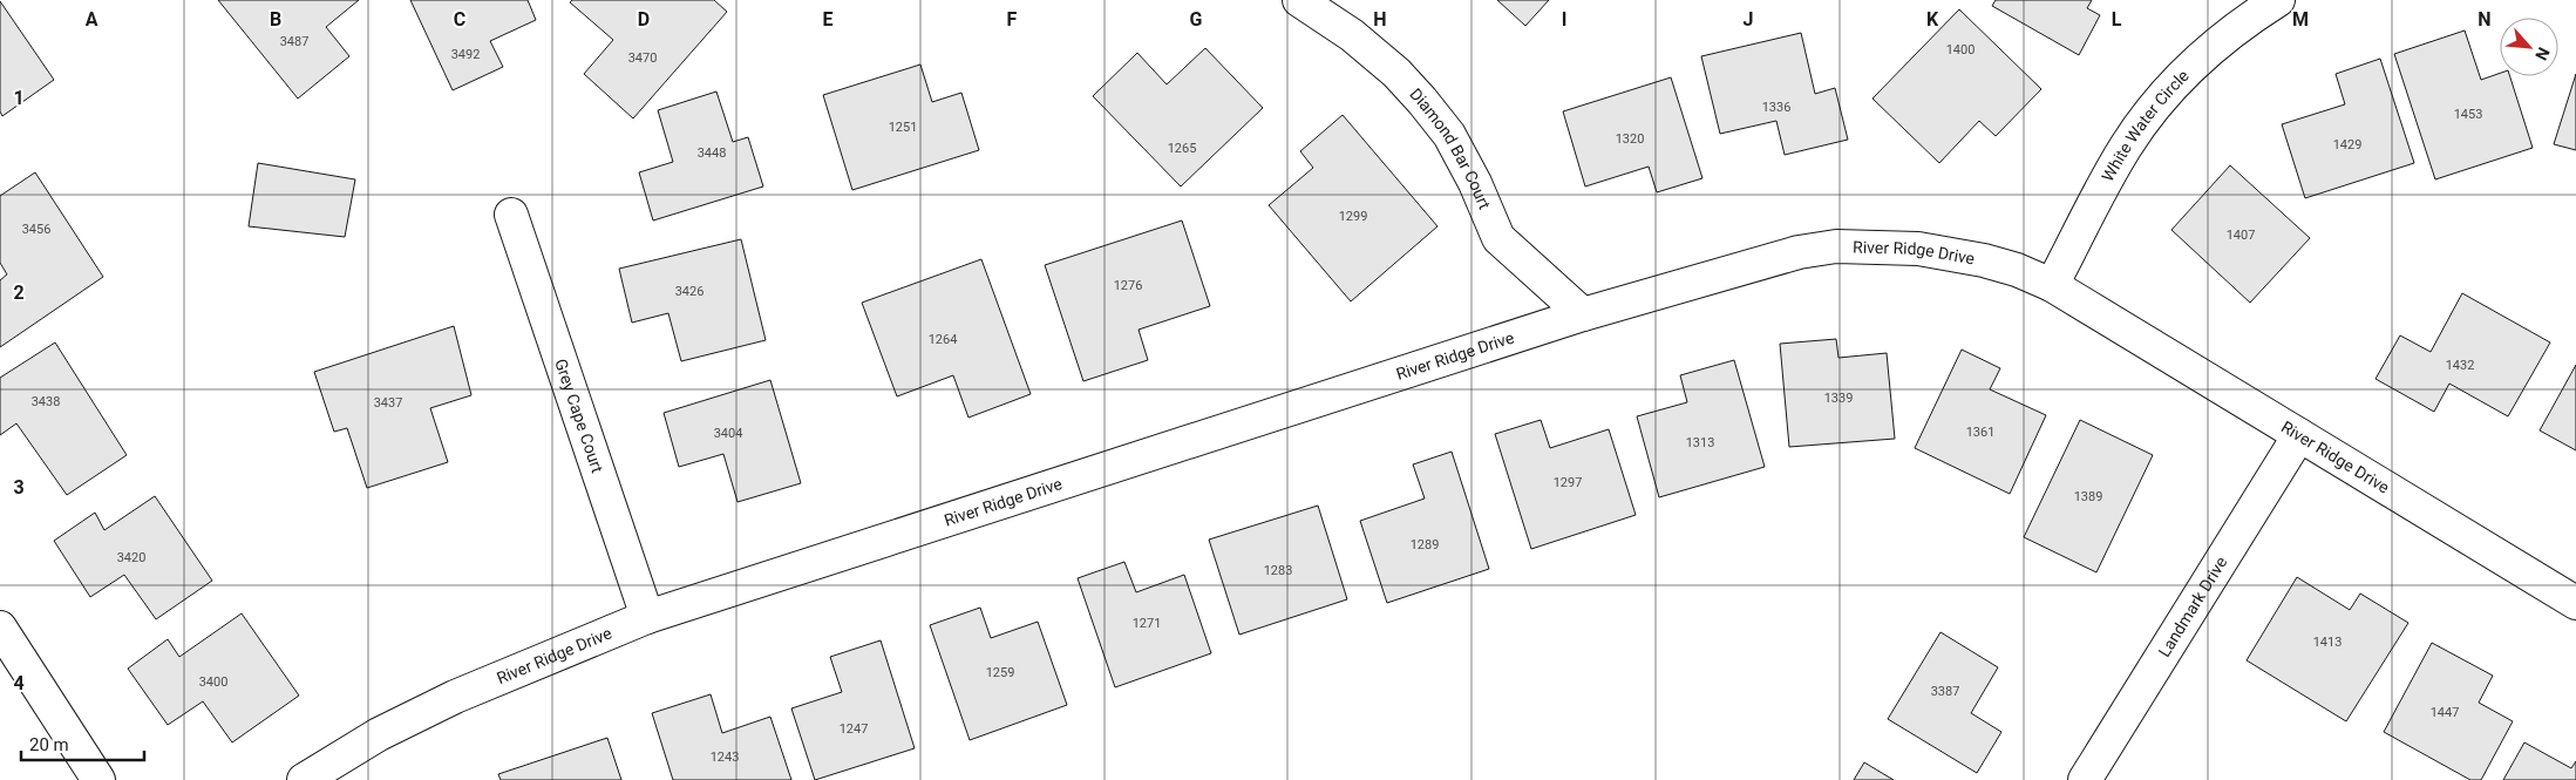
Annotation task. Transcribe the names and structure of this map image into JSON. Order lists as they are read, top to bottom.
{
  "streets": {
    "street": [
      "White Water Circle",
      "Diamond Bar Court",
      "River Ridge Drive",
      "Grey Cape Court",
      "Landmark Drive"
    ]
  },
  "crossings": [
    ["White Water Circle", "River Ridge Drive"],
    ["Diamond Bar Court", "River Ridge Drive"],
    ["River Ridge Drive", "Grey Cape Court"],
    ["River Ridge Drive", "Landmark Drive"]
  ],
  "house_numbers": [
    "3487",
    "1400",
    "3492",
    "3470",
    "1336",
    "1453",
    "1251",
    "1320",
    "1429",
    "1265",
    "3448",
    "1299",
    "3456",
    "1407",
    "1276",
    "3426",
    "1264",
    "1432",
    "1339",
    "3438",
    "3437",
    "1361",
    "3404",
    "1313",
    "1297",
    "1389",
    "1289",
    "3420",
    "1283",
    "1271",
    "1413",
    "1259",
    "3400",
    "3387",
    "1447",
    "1247",
    "1243"
  ],
  "scale_bar": "20 m",
  "north": "bottom right",
  "grid": {
    "columns": [
      "A",
      "B",
      "C",
      "D",
      "E",
      "F",
      "G",
      "H",
      "I",
      "J",
      "K",
      "L",
      "M",
      "N"
    ],
    "rows": [
      "1",
      "2",
      "3",
      "4"
    ]
  }
}
